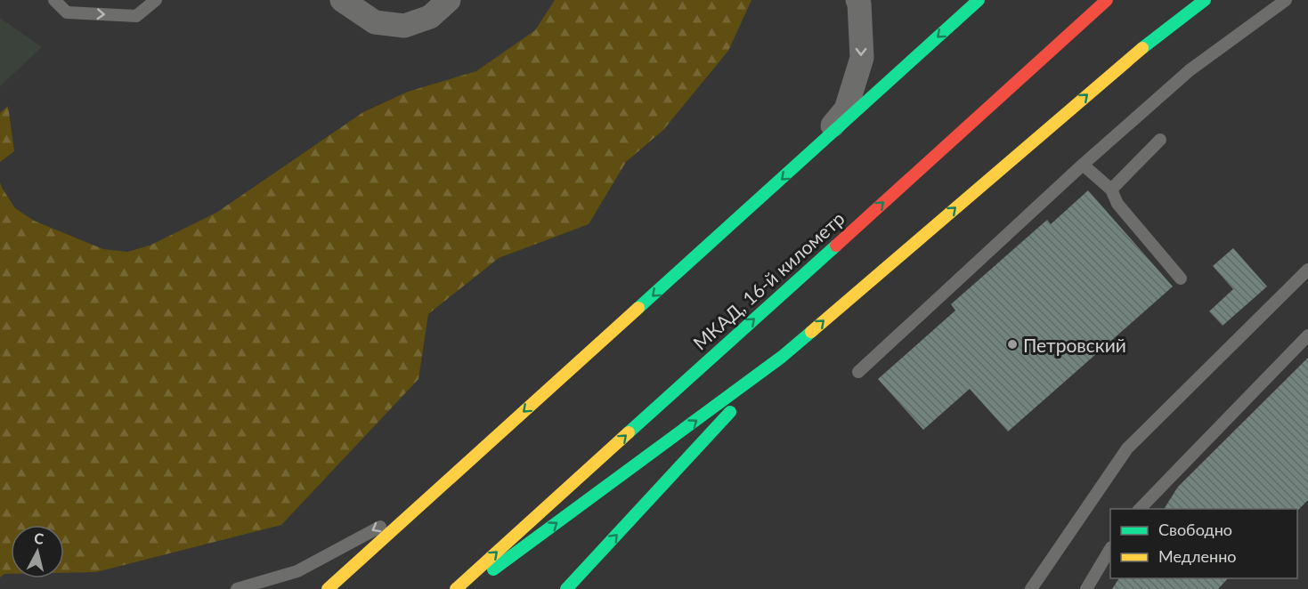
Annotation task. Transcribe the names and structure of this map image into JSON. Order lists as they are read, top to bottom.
{
  "streets": {
    "main road": ["МКАД, 16-й километр"]
  },
  "places": ["Петровский"],
  "legend": ["Свободно", "Медленно"],
  "north": "top"
}
